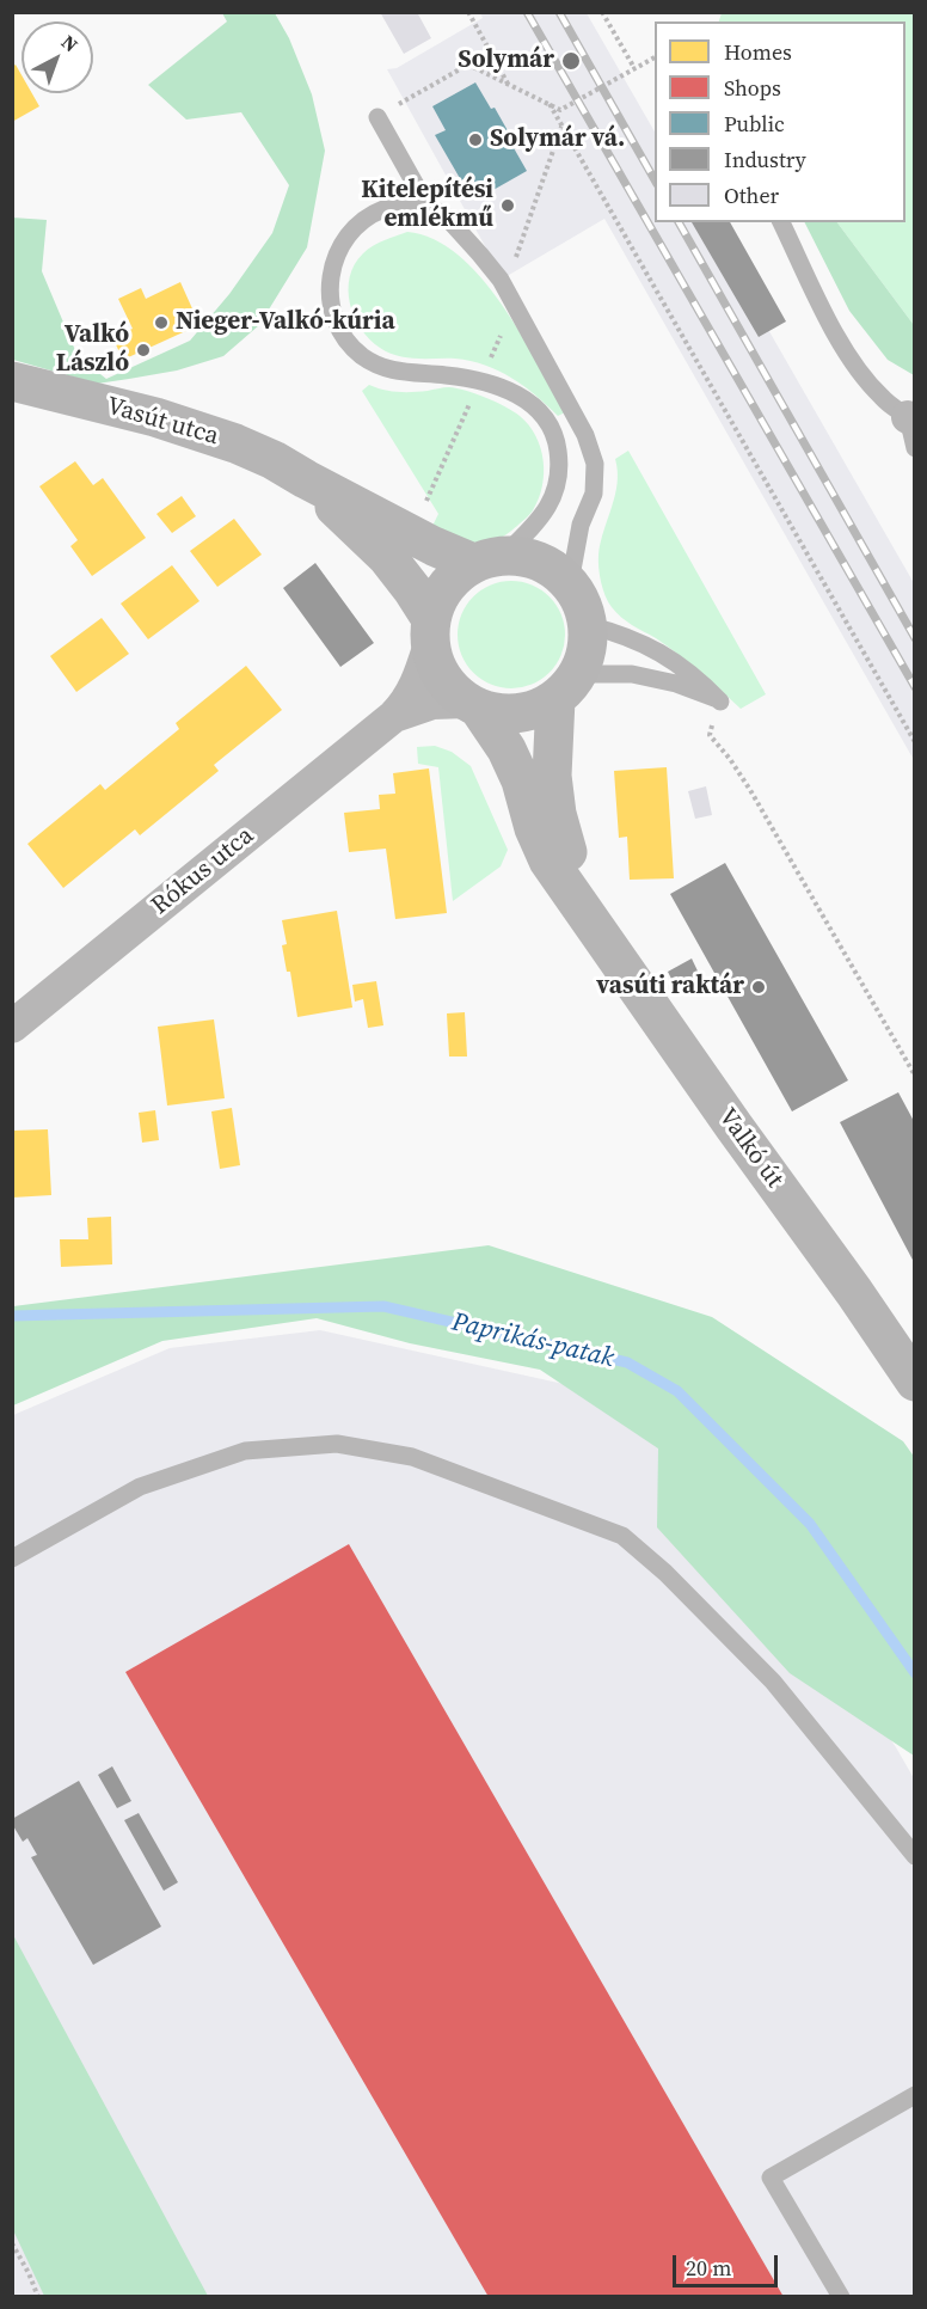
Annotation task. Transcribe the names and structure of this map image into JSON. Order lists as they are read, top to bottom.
{
  "streets": {
    "street": ["Vasút utca", "Rókus utca", "Valkó út"]
  },
  "crossings": [
    ["Vasút utca", "Rókus utca"],
    ["Vasút utca", "Valkó út"],
    ["Rókus utca", "Valkó út"]
  ],
  "water": ["Paprikás-patak"],
  "places": [
    "Solymár",
    "Solymár vá.",
    "Kitelepítési emlékmű",
    "Nieger-Valkó-kúria",
    "Valkó László",
    "vasúti raktár"
  ],
  "legend": [
    "Homes",
    "Shops",
    "Public",
    "Industry",
    "Other"
  ],
  "scale_bar": "20 m",
  "north": "top right"
}
